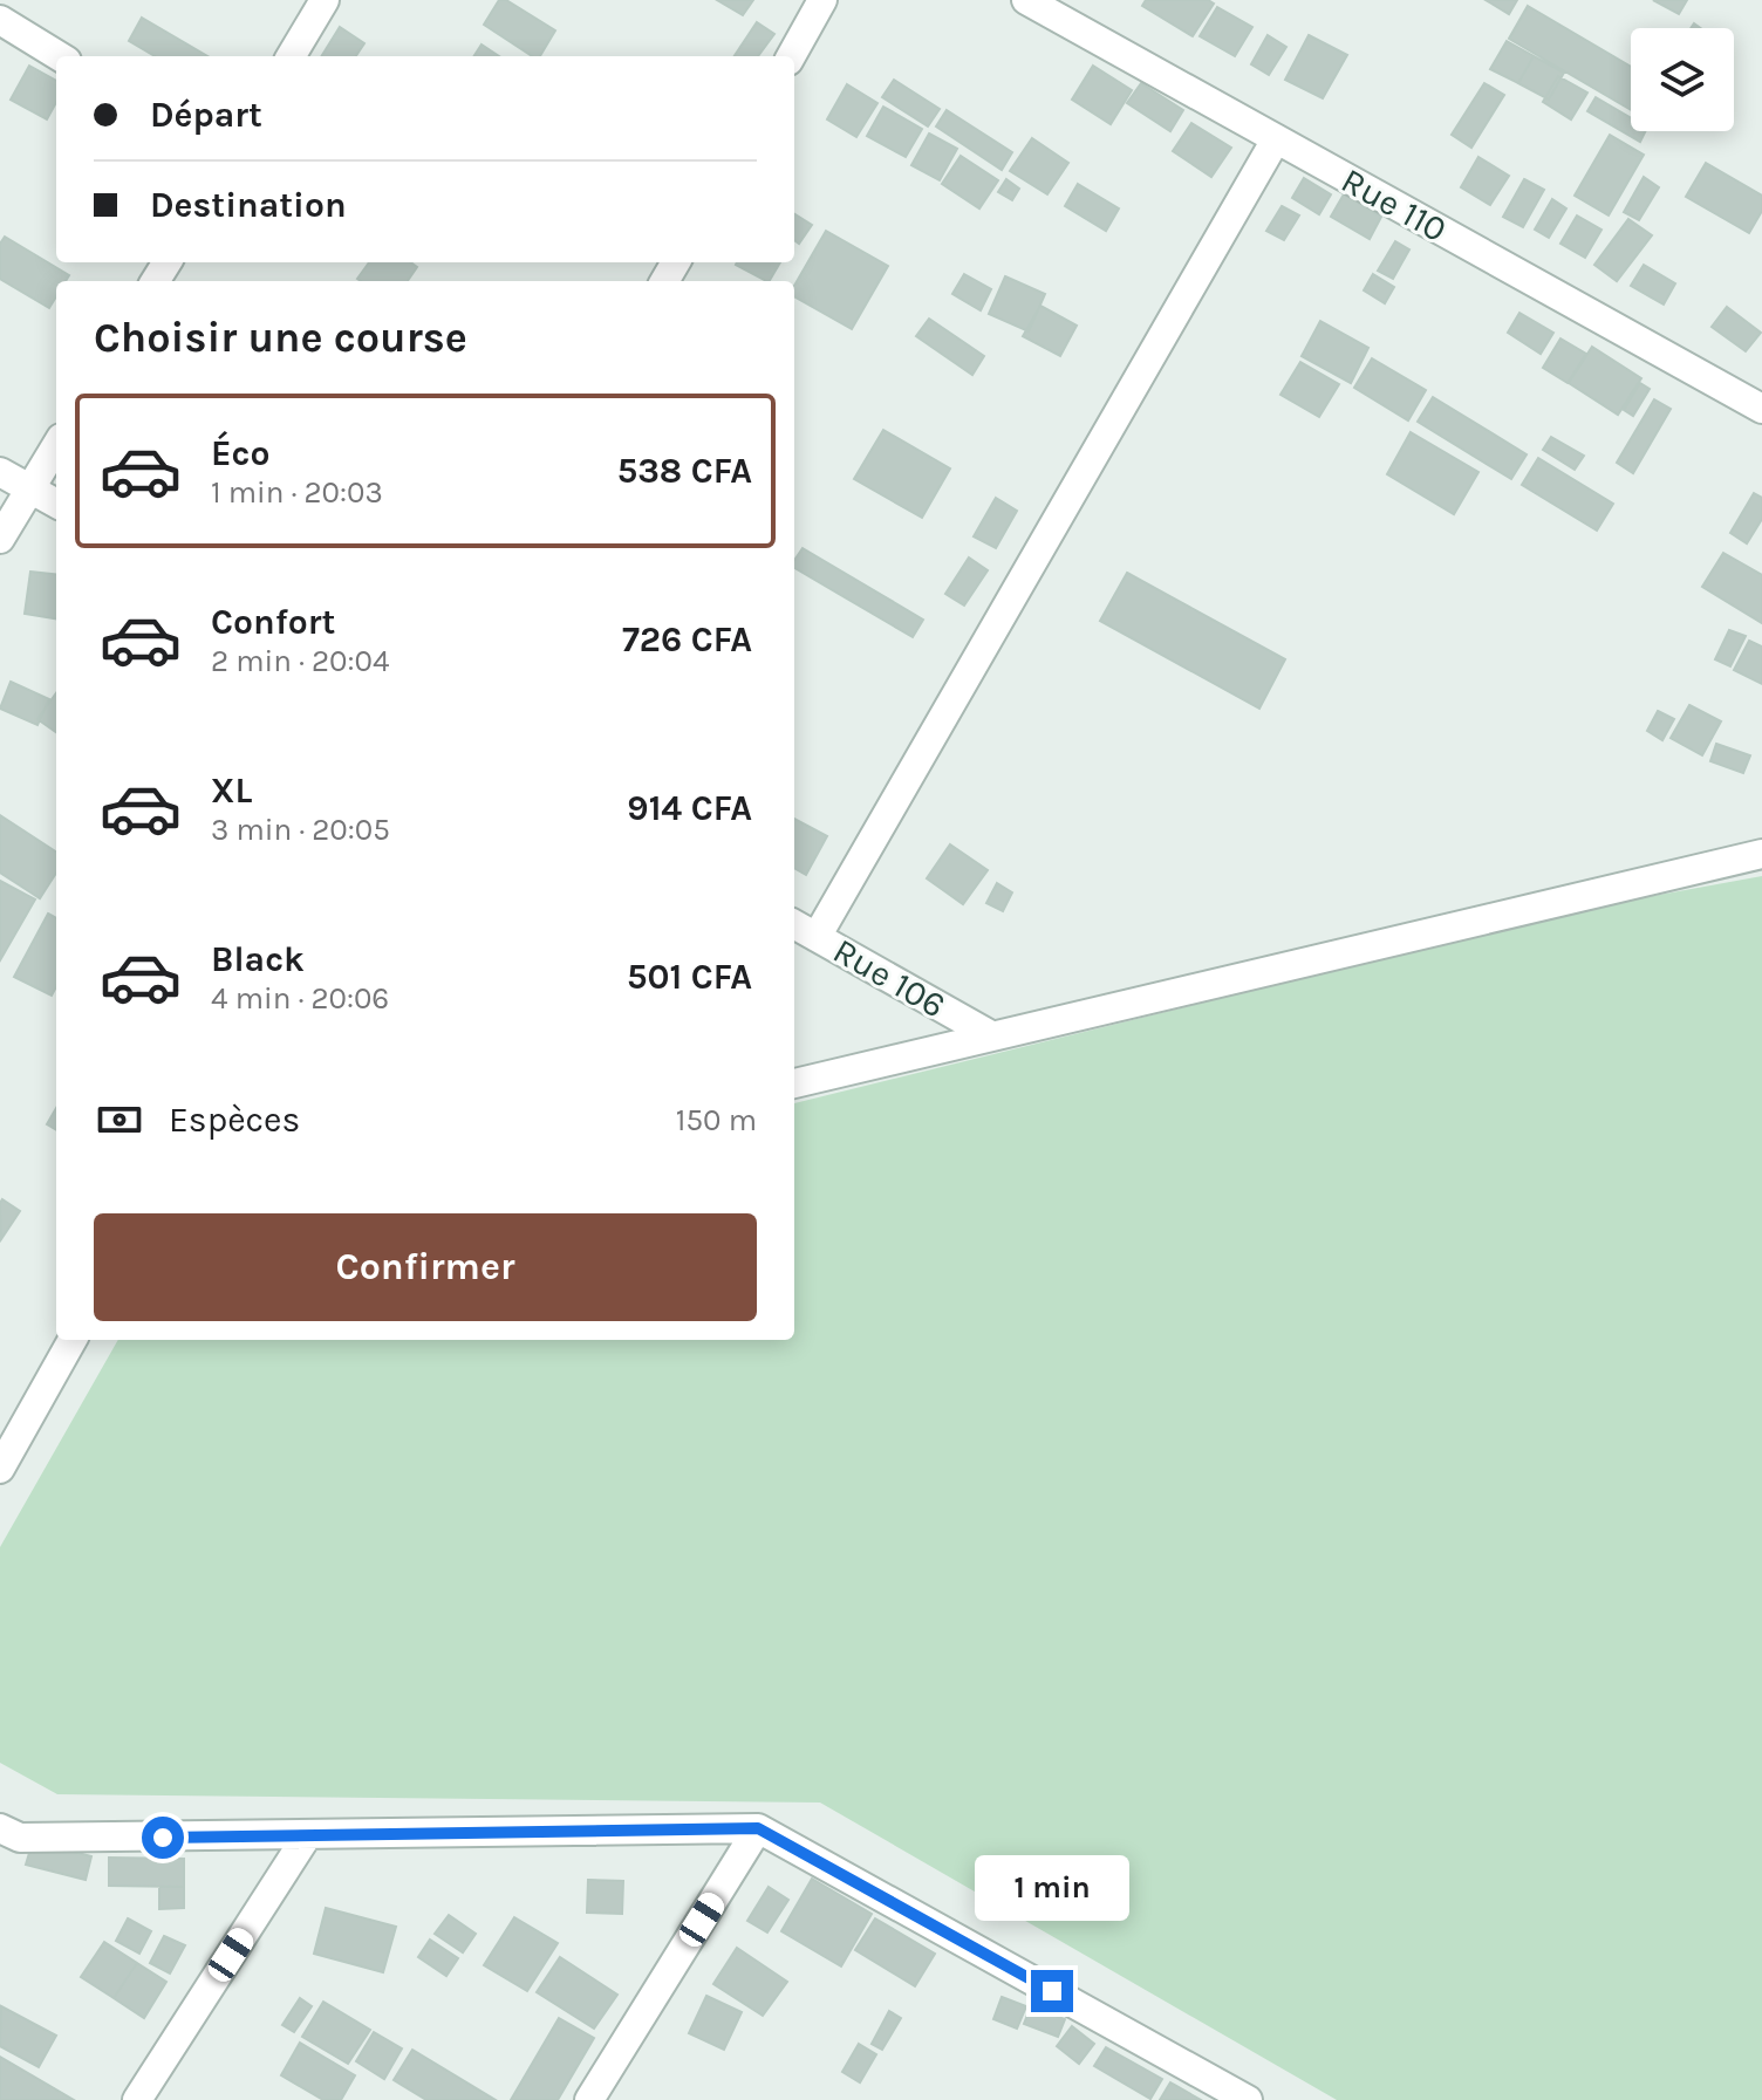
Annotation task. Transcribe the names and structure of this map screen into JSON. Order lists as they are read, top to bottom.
{
  "streets": {
    "street": ["Rue 110", "Rue 106"]
  },
  "page": {
    "banner": ["Départ", "Destination"],
    "heading": "Choisir une course",
    "list": [
      {
        "name": "Éco",
        "note": "1 min · 20:03",
        "value": "538 CFA"
      },
      {
        "name": "Confort",
        "note": "2 min · 20:04",
        "value": "726 CFA"
      },
      {
        "name": "XL",
        "note": "3 min · 20:05",
        "value": "914 CFA"
      },
      {
        "name": "Black",
        "note": "4 min · 20:06",
        "value": "501 CFA"
      }
    ],
    "pay": ["Espèces", "150 m"],
    "buttons": "Confirmer",
    "bubble": "1 min"
  }
}
